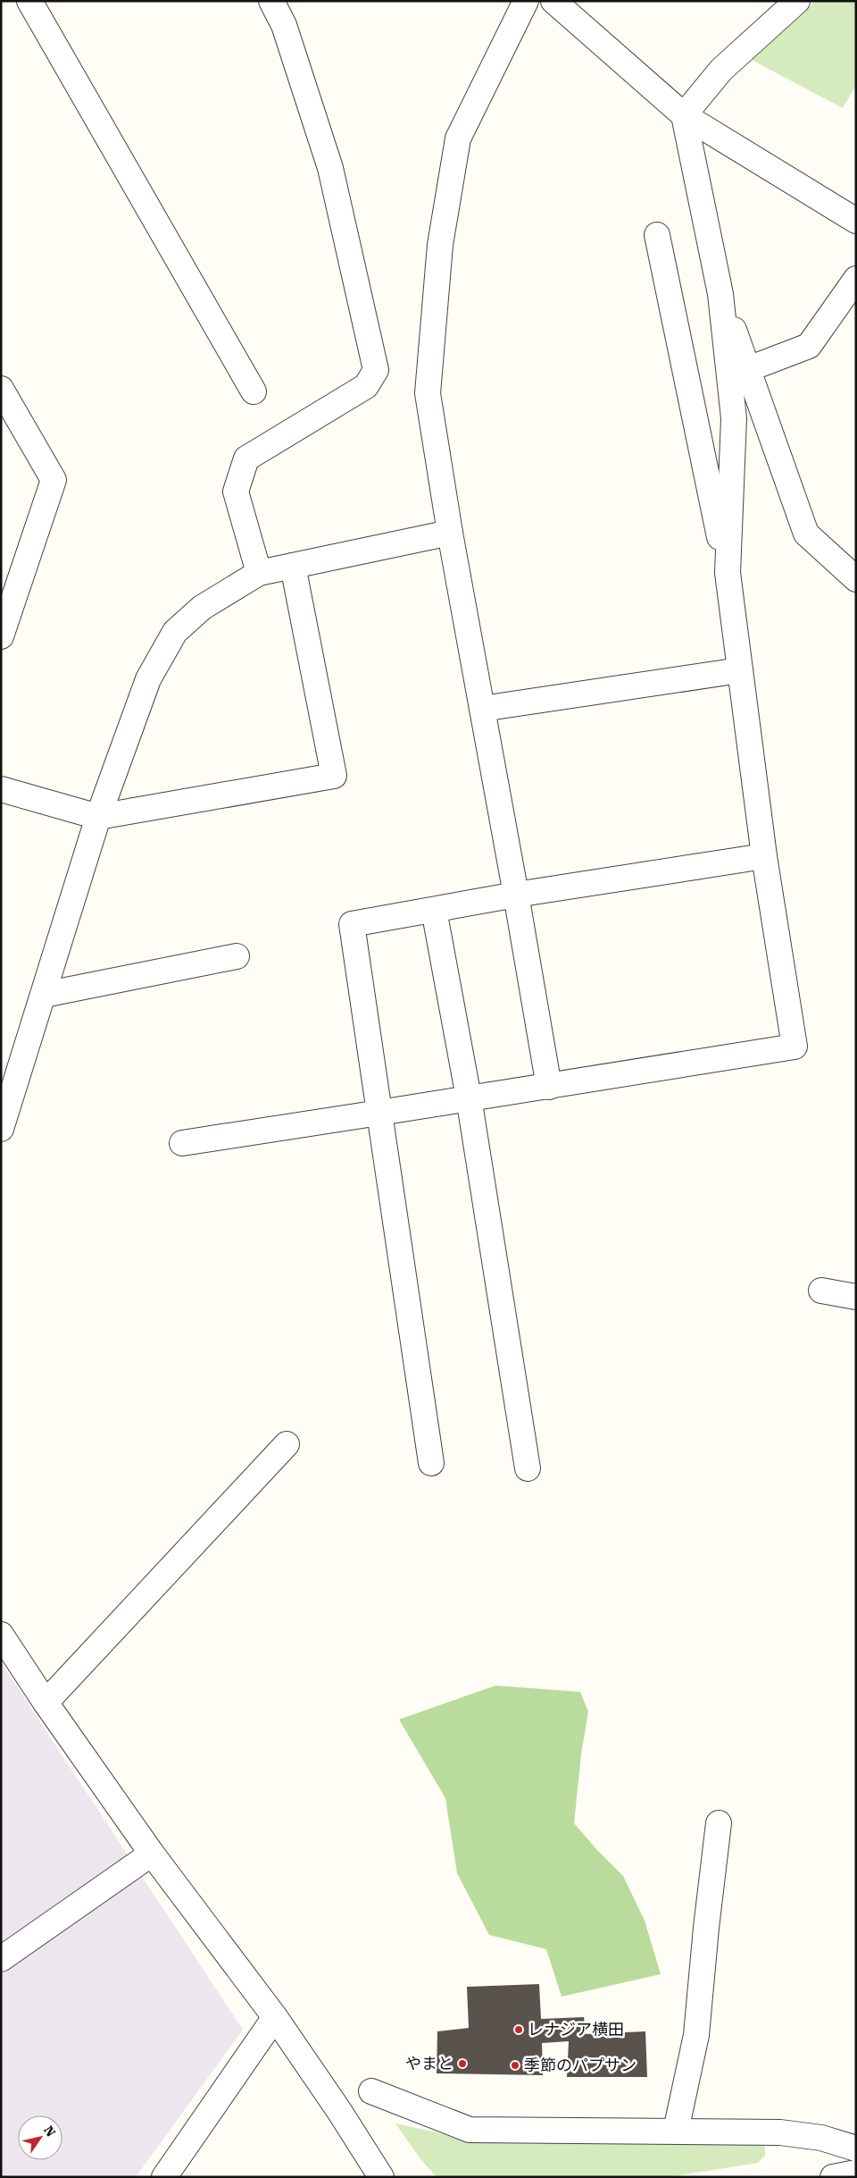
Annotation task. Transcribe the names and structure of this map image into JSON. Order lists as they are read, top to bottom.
{
  "places": ["レナジア横田", "やまと", "季節のパプサン"],
  "north": "top right"
}
